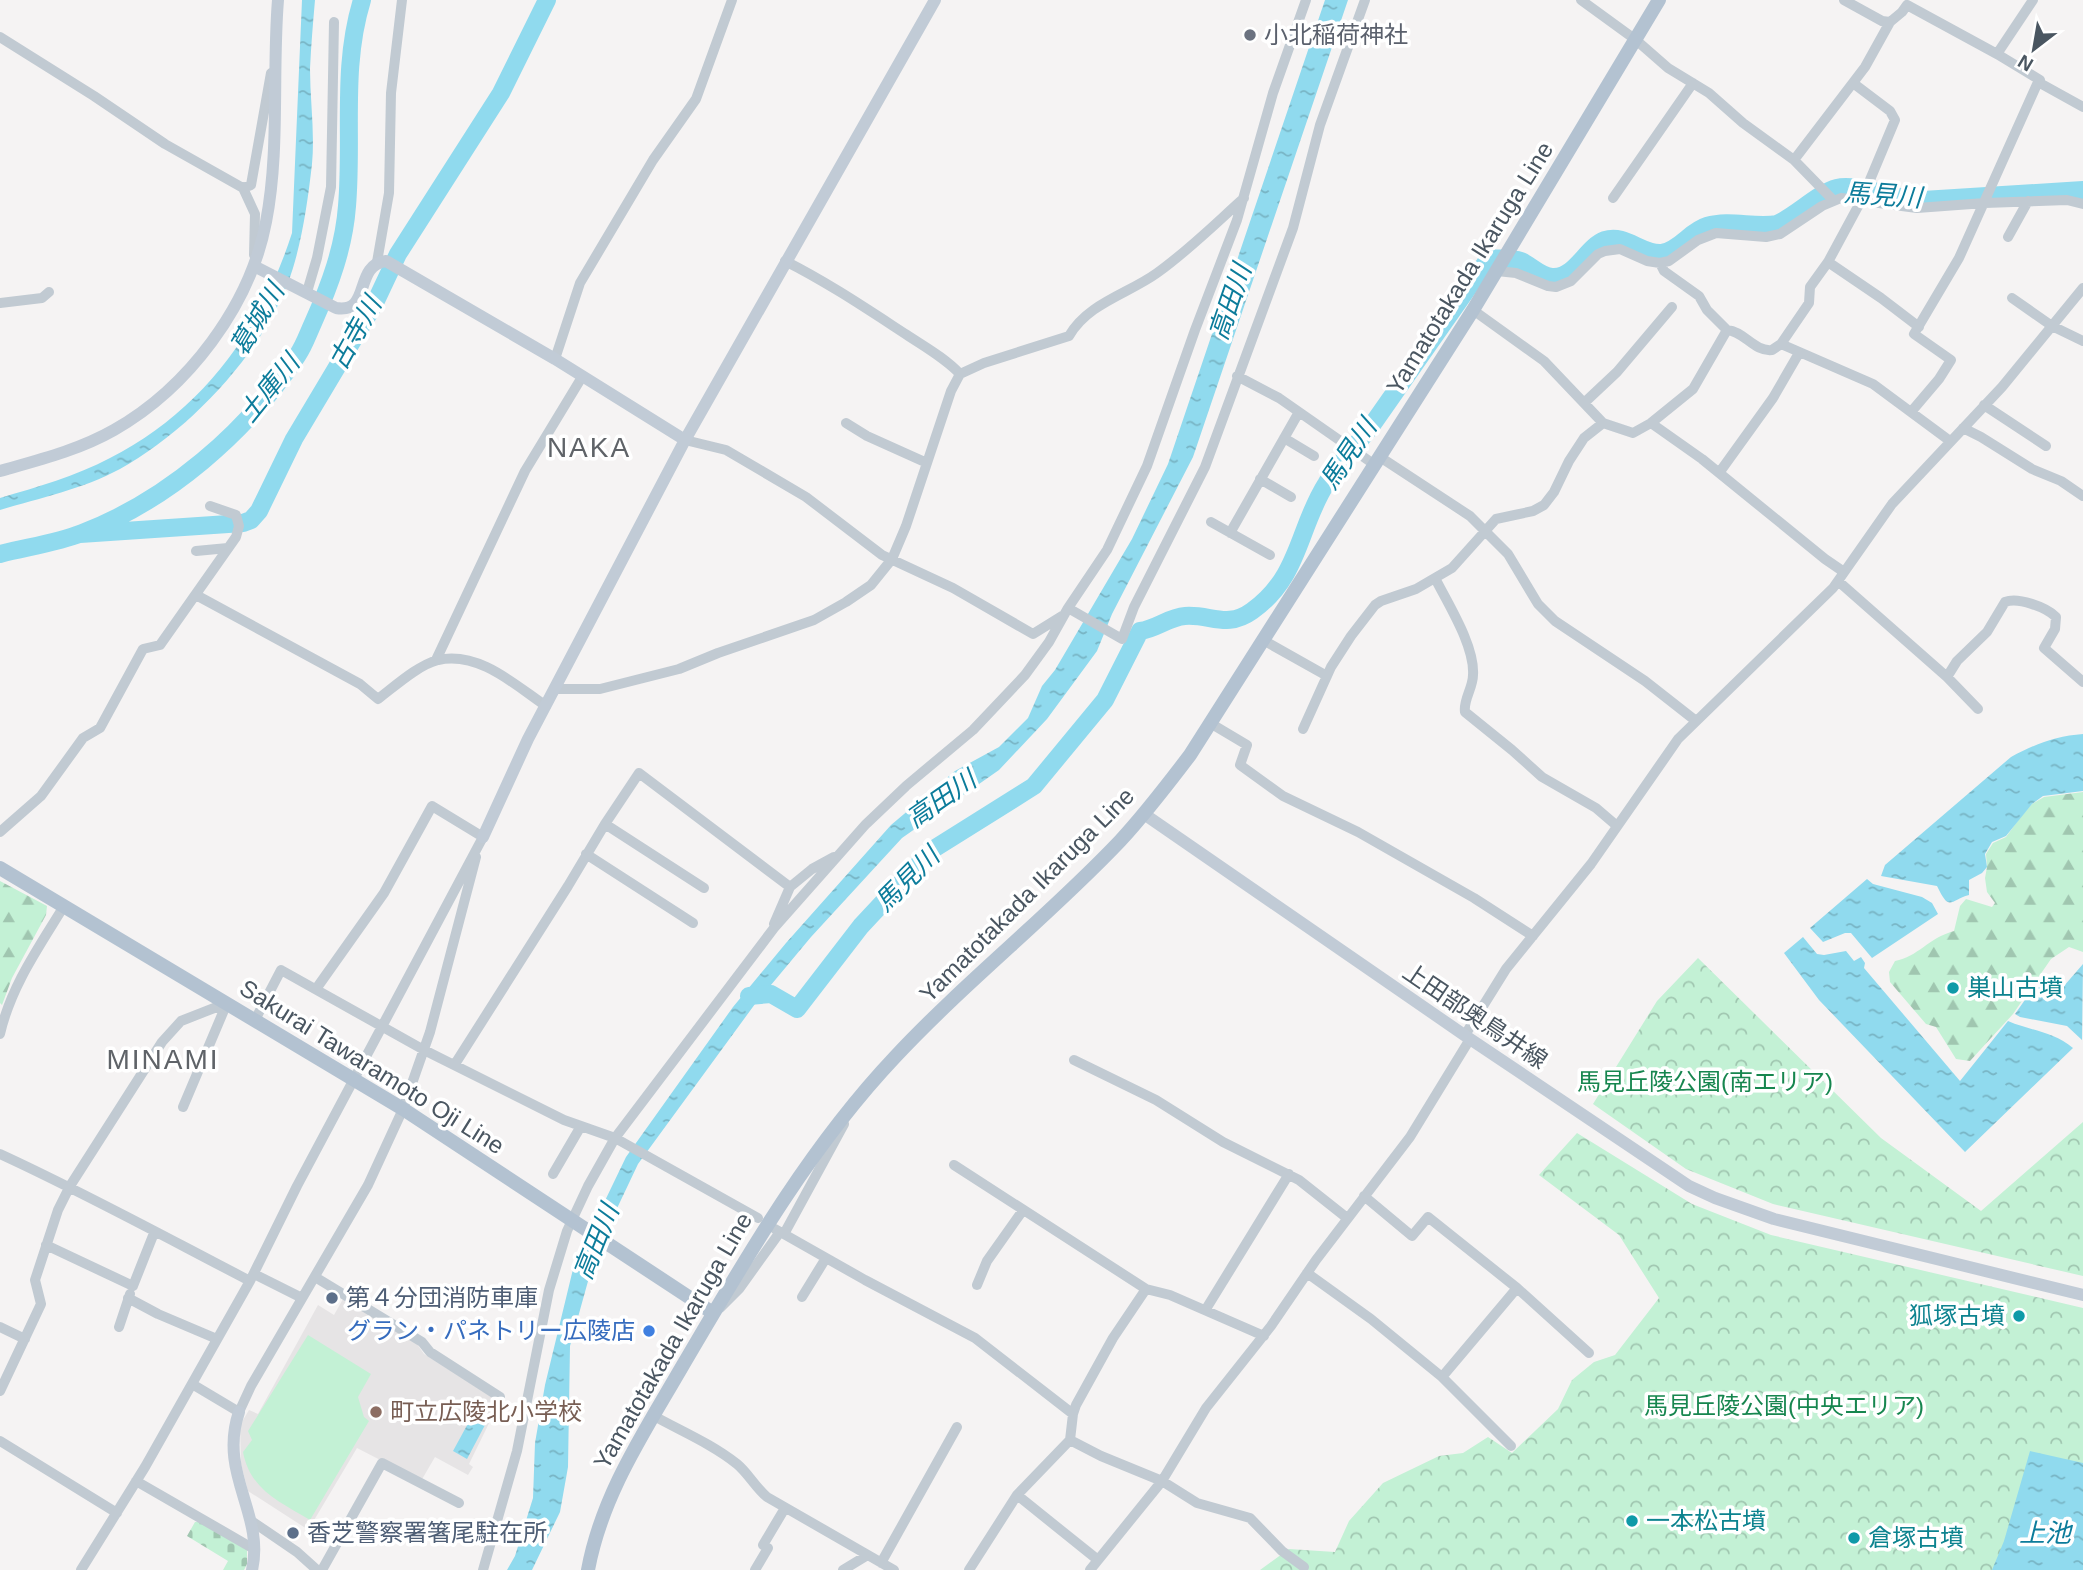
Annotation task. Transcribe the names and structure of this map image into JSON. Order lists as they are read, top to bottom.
{
  "streets": {
    "main road": ["Yamatotakada Ikaruga Line", "Sakurai Tawaramoto Oji Line"],
    "street": ["上田部奥鳥井線"]
  },
  "crossings": [
    ["Yamatotakada Ikaruga Line", "上田部奥鳥井線"],
    ["Yamatotakada Ikaruga Line", "Sakurai Tawaramoto Oji Line"]
  ],
  "districts": ["NAKA", "MINAMI"],
  "water": [
    "馬見川",
    "高田川",
    "葛城川",
    "古寺川",
    "土庫川",
    "上池"
  ],
  "parks": ["馬見丘陵公園(南エリア)", "馬見丘陵公園(中央エリア)"],
  "places": [
    "小北稲荷神社",
    "巣山古墳",
    "第４分団消防車庫",
    "狐塚古墳",
    "グラン・パネトリー広陵店",
    "町立広陵北小学校",
    "一本松古墳",
    "香芝警察署箸尾駐在所",
    "倉塚古墳"
  ],
  "north": "bottom left"
}
